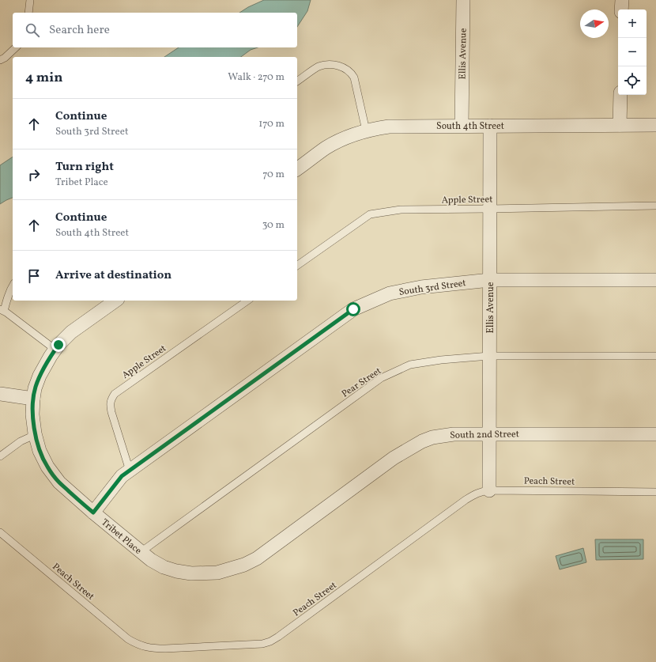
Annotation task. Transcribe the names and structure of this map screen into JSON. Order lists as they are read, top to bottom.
{
  "streets": {
    "street": [
      "Ellis Avenue",
      "South 4th Street",
      "South 3rd Street",
      "South 2nd Street",
      "Tribet Place"
    ],
    "lane": ["Apple Street", "Pear Street", "Peach Street"]
  },
  "crossings": [
    ["Ellis Avenue", "South 4th Street"],
    ["Ellis Avenue", "Apple Street"],
    ["Ellis Avenue", "South 3rd Street"],
    ["Ellis Avenue", "Pear Street"],
    ["Ellis Avenue", "South 2nd Street"],
    ["Ellis Avenue", "Peach Street"],
    ["Apple Street", "South 3rd Street"],
    ["South 3rd Street", "Tribet Place"],
    ["Pear Street", "Tribet Place"],
    ["South 2nd Street", "Tribet Place"]
  ],
  "north": "right",
  "page": {
    "map_buttons": ["+", "−"],
    "search": "Search here",
    "heading": ["4 min", "Walk · 270 m"],
    "list": [
      ["Continue", "South 3rd Street", "170 m"],
      ["Turn right", "Tribet Place", "70 m"],
      ["Continue", "South 4th Street", "30 m"],
      "Arrive at destination"
    ]
  }
}
